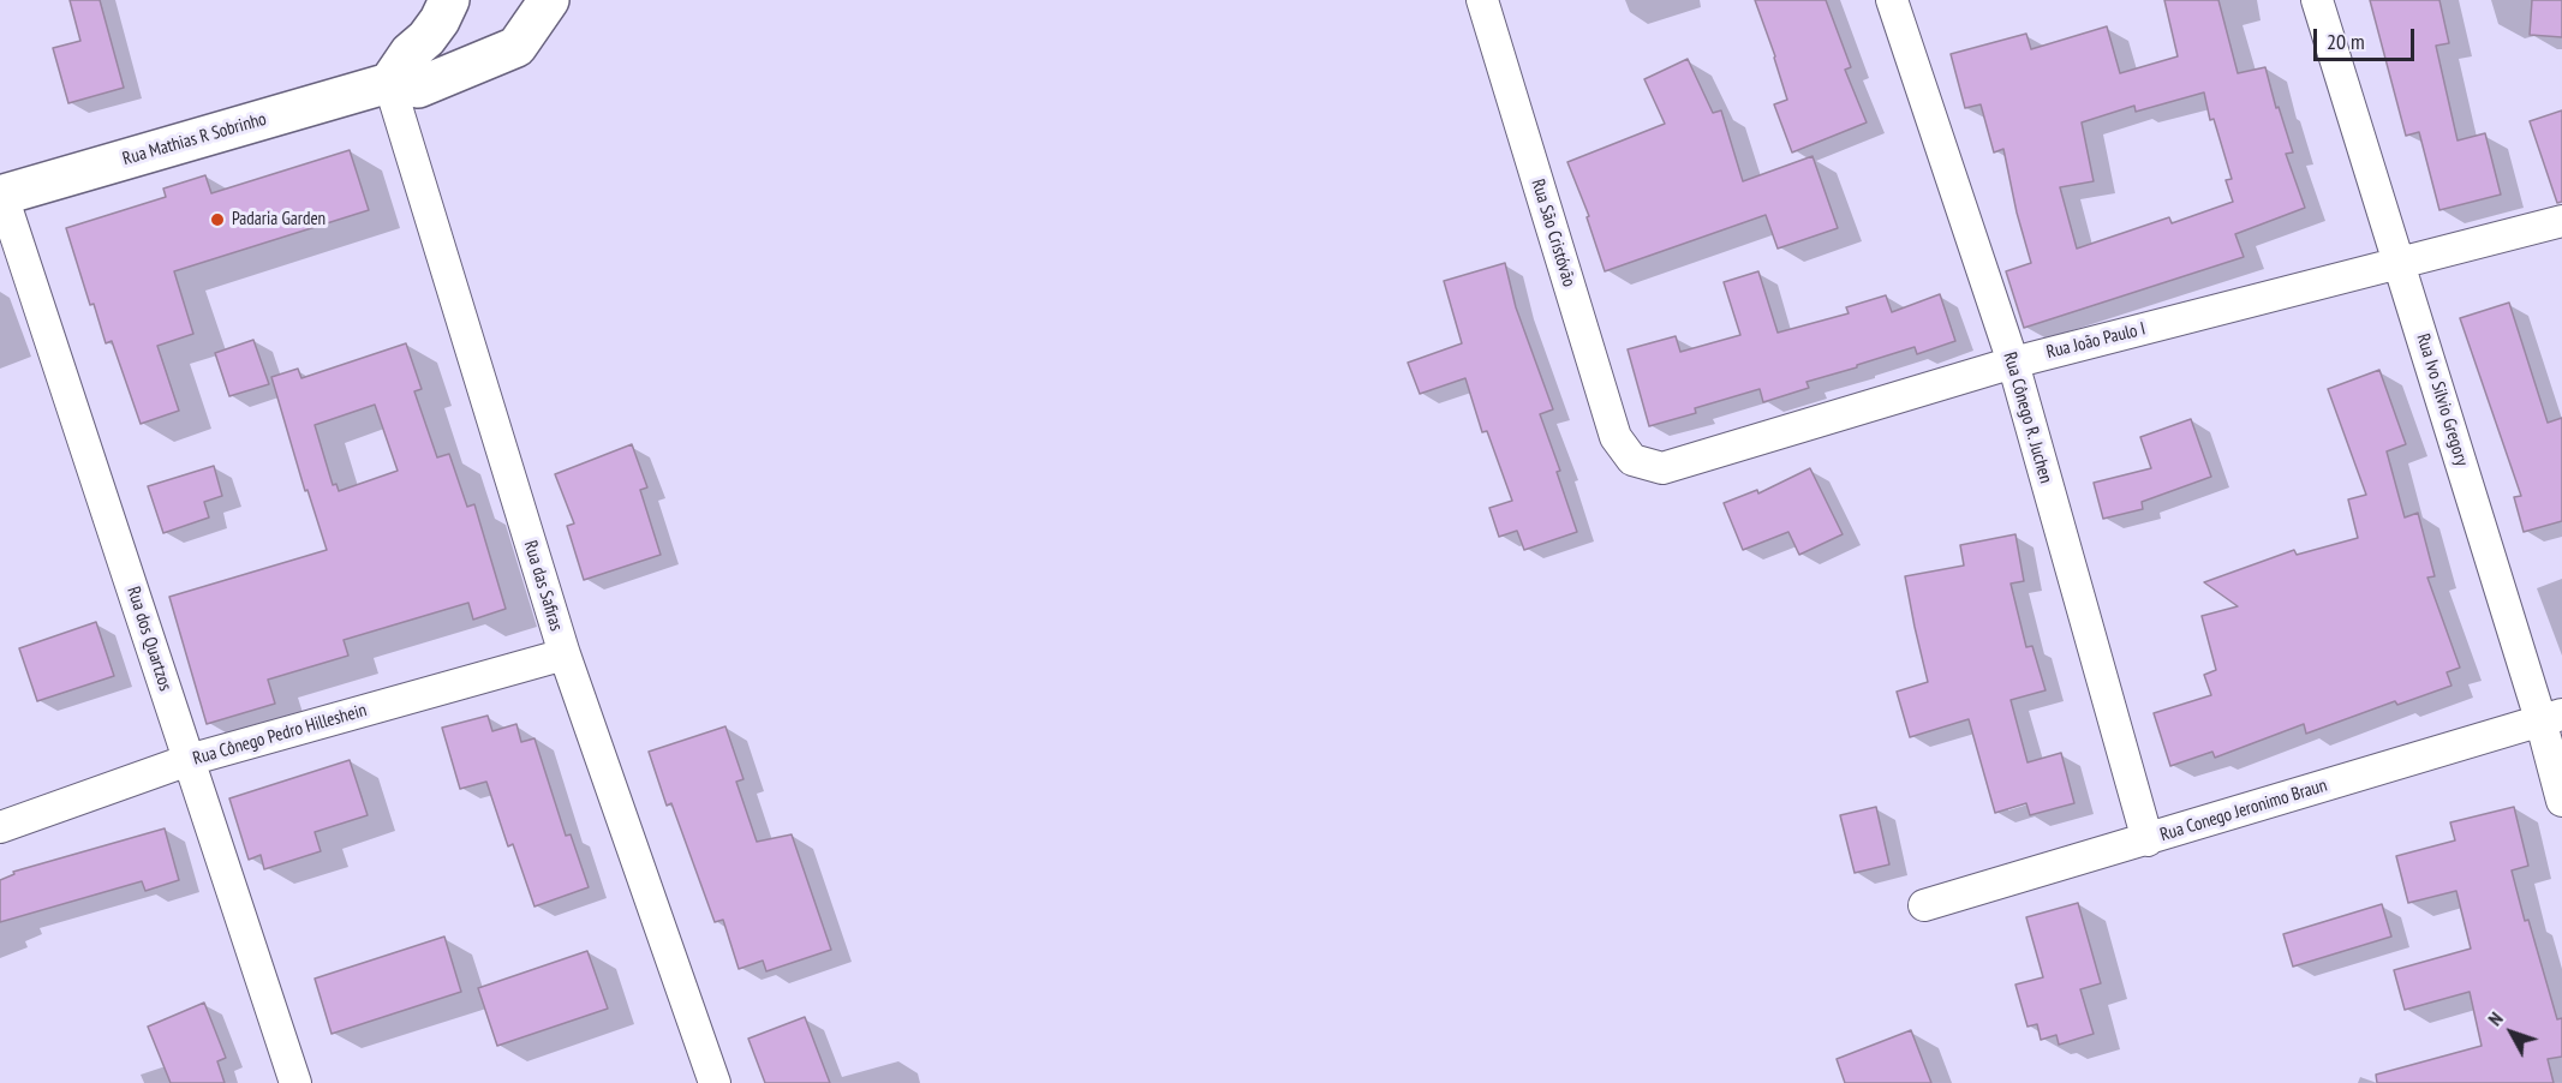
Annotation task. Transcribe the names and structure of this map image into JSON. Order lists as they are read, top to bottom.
{
  "streets": {
    "main road": ["Rua Mathias R Sobrinho"],
    "street": [
      "Rua São Cristóvão",
      "Rua João Paulo I",
      "Rua Ivo Silvio Gregory",
      "Rua Cônego R. Juchen",
      "Rua das Safiras",
      "Rua dos Quartzos",
      "Rua Cônego Pedro Hilleshein",
      "Rua Conego Jeronimo Braun"
    ]
  },
  "crossings": [
    ["Rua Mathias R Sobrinho", "Rua das Safiras"],
    ["Rua Mathias R Sobrinho", "Rua dos Quartzos"],
    ["Rua São Cristóvão", "Rua João Paulo I"],
    ["Rua João Paulo I", "Rua Ivo Silvio Gregory"],
    ["Rua João Paulo I", "Rua Cônego R. Juchen"],
    ["Rua Ivo Silvio Gregory", "Rua Conego Jeronimo Braun"],
    ["Rua Cônego R. Juchen", "Rua Conego Jeronimo Braun"],
    ["Rua das Safiras", "Rua Cônego Pedro Hilleshein"],
    ["Rua dos Quartzos", "Rua Cônego Pedro Hilleshein"]
  ],
  "places": ["Padaria Garden"],
  "scale_bar": "20 m",
  "north": "top left"
}
